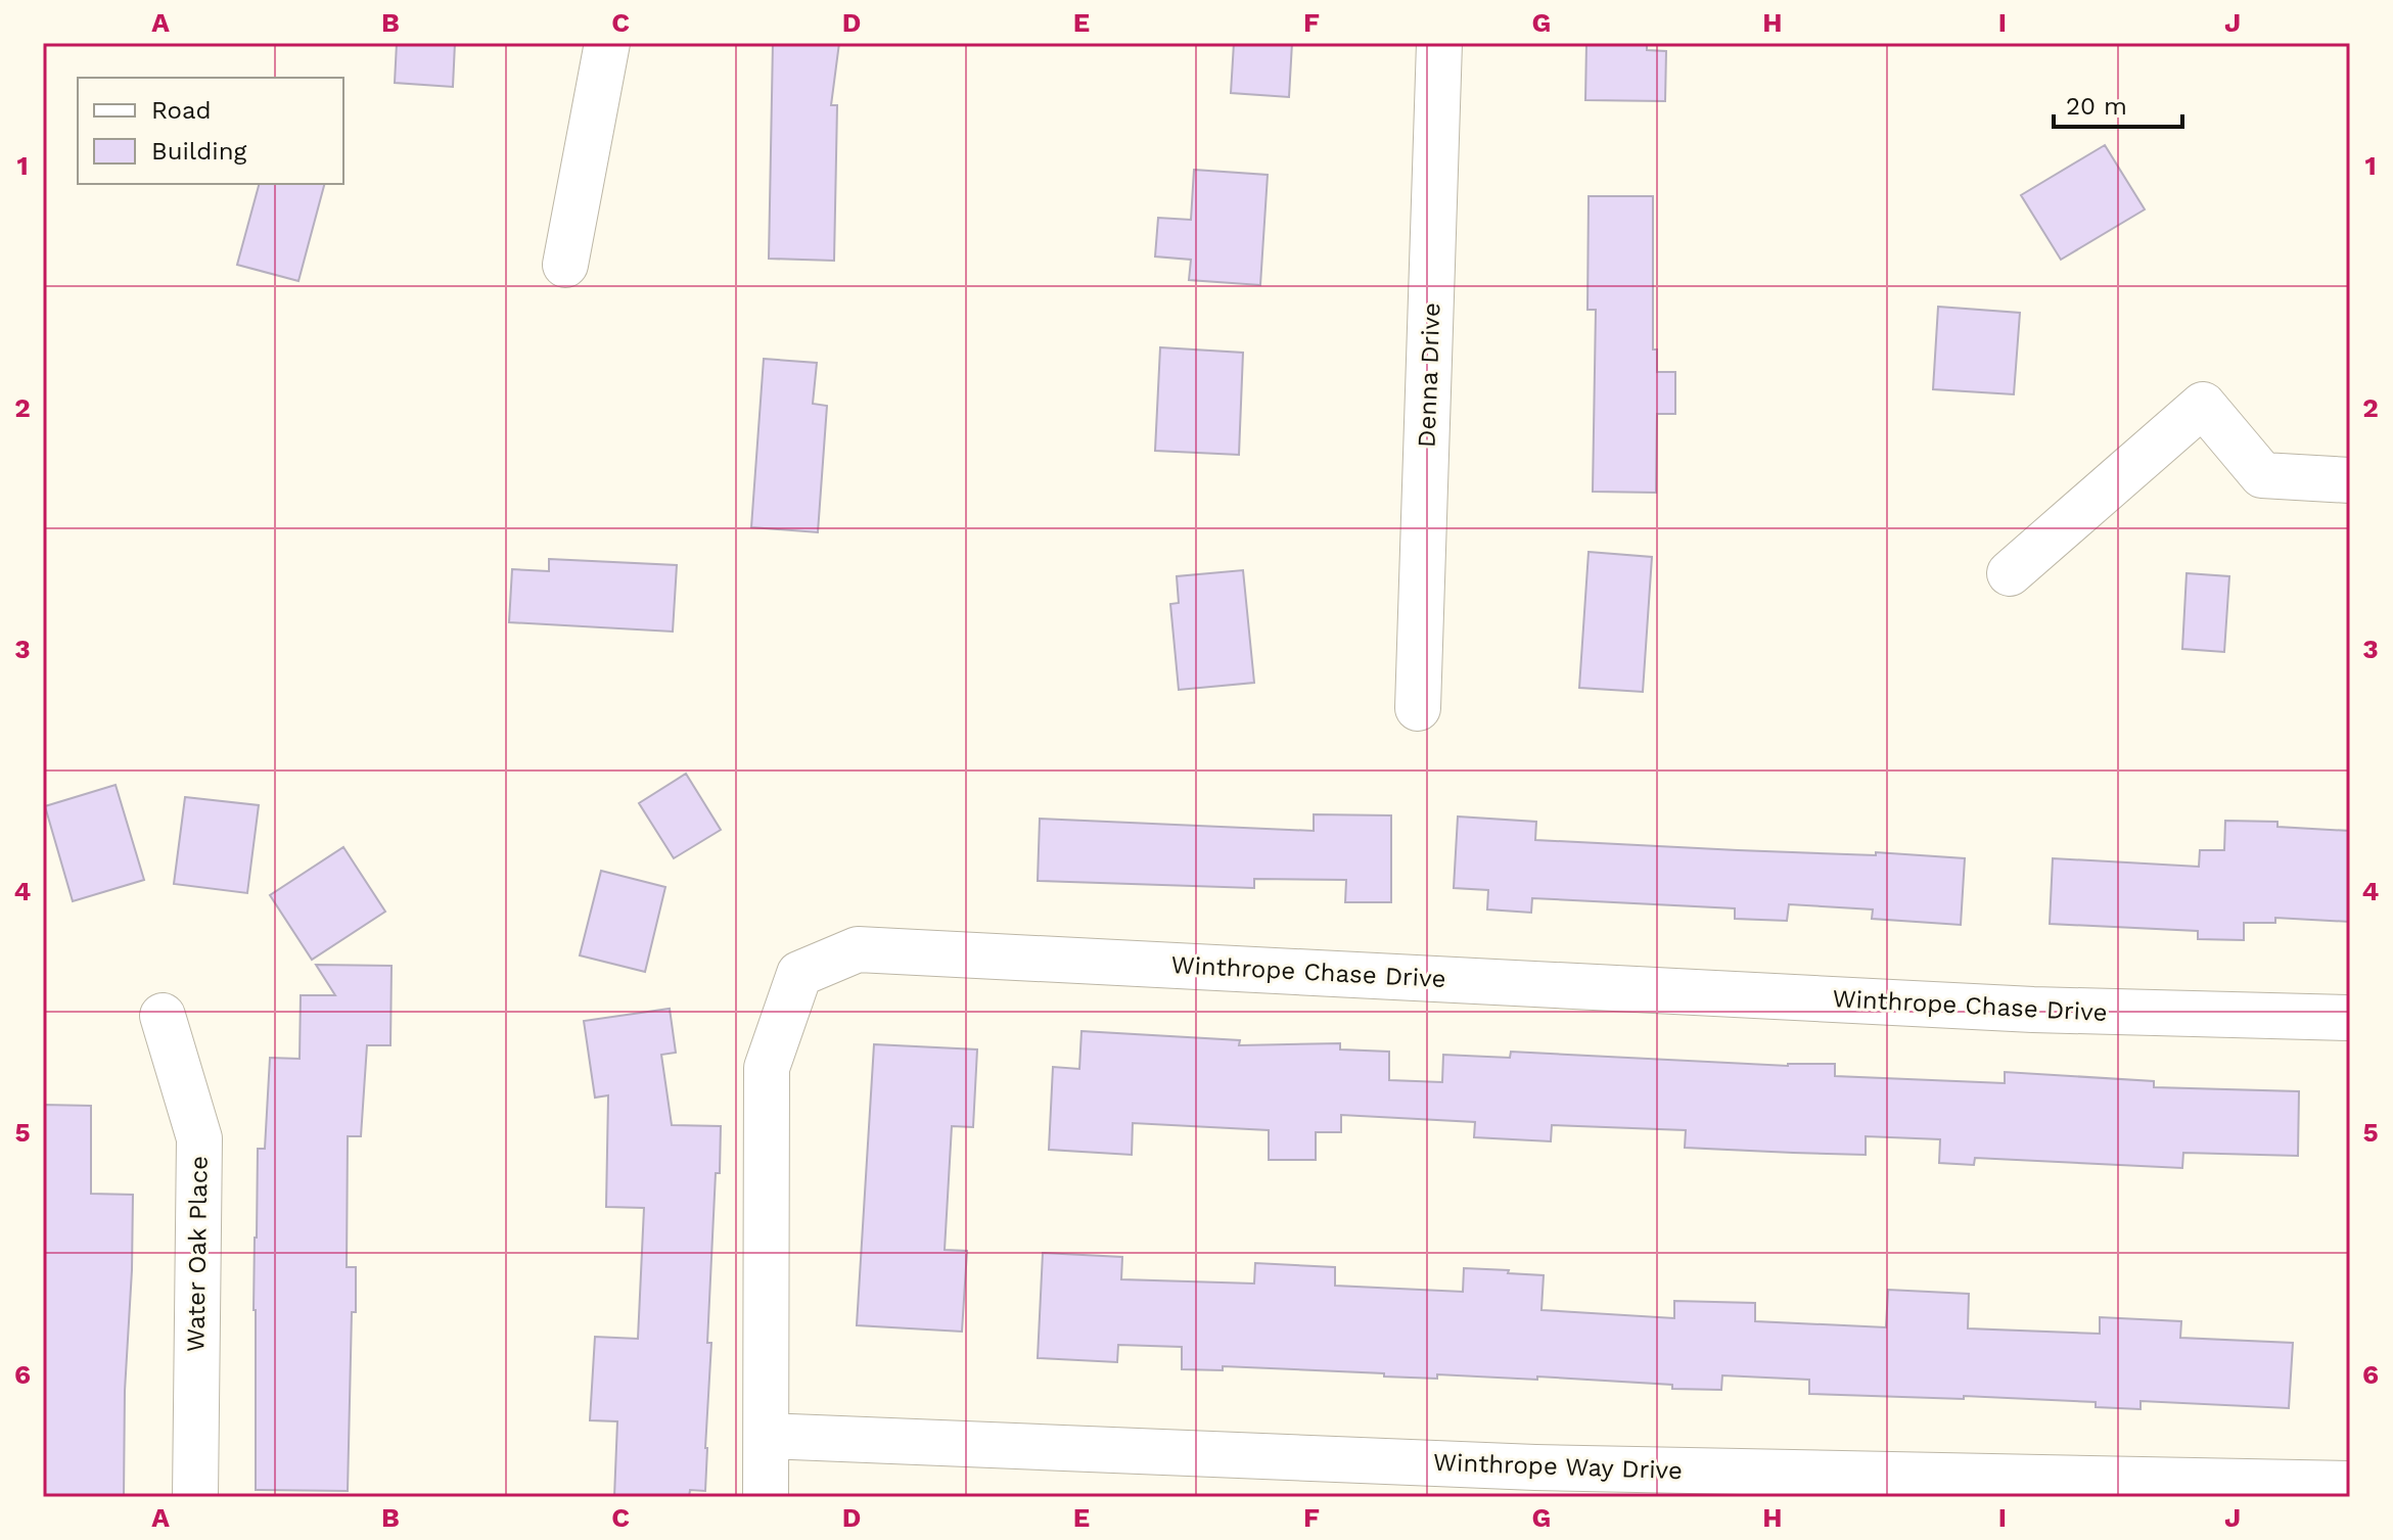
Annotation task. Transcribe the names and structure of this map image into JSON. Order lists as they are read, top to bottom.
{
  "streets": {
    "street": [
      "Denna Drive",
      "Winthrope Chase Drive",
      "Water Oak Place",
      "Winthrope Way Drive"
    ]
  },
  "crossings": [
    ["Winthrope Chase Drive", "Winthrope Way Drive"]
  ],
  "legend": ["Road", "Building"],
  "scale_bar": "20 m",
  "grid": {
    "columns": [
      "A",
      "B",
      "C",
      "D",
      "E",
      "F",
      "G",
      "H",
      "I",
      "J"
    ],
    "rows": [
      "1",
      "2",
      "3",
      "4",
      "5",
      "6"
    ]
  }
}
